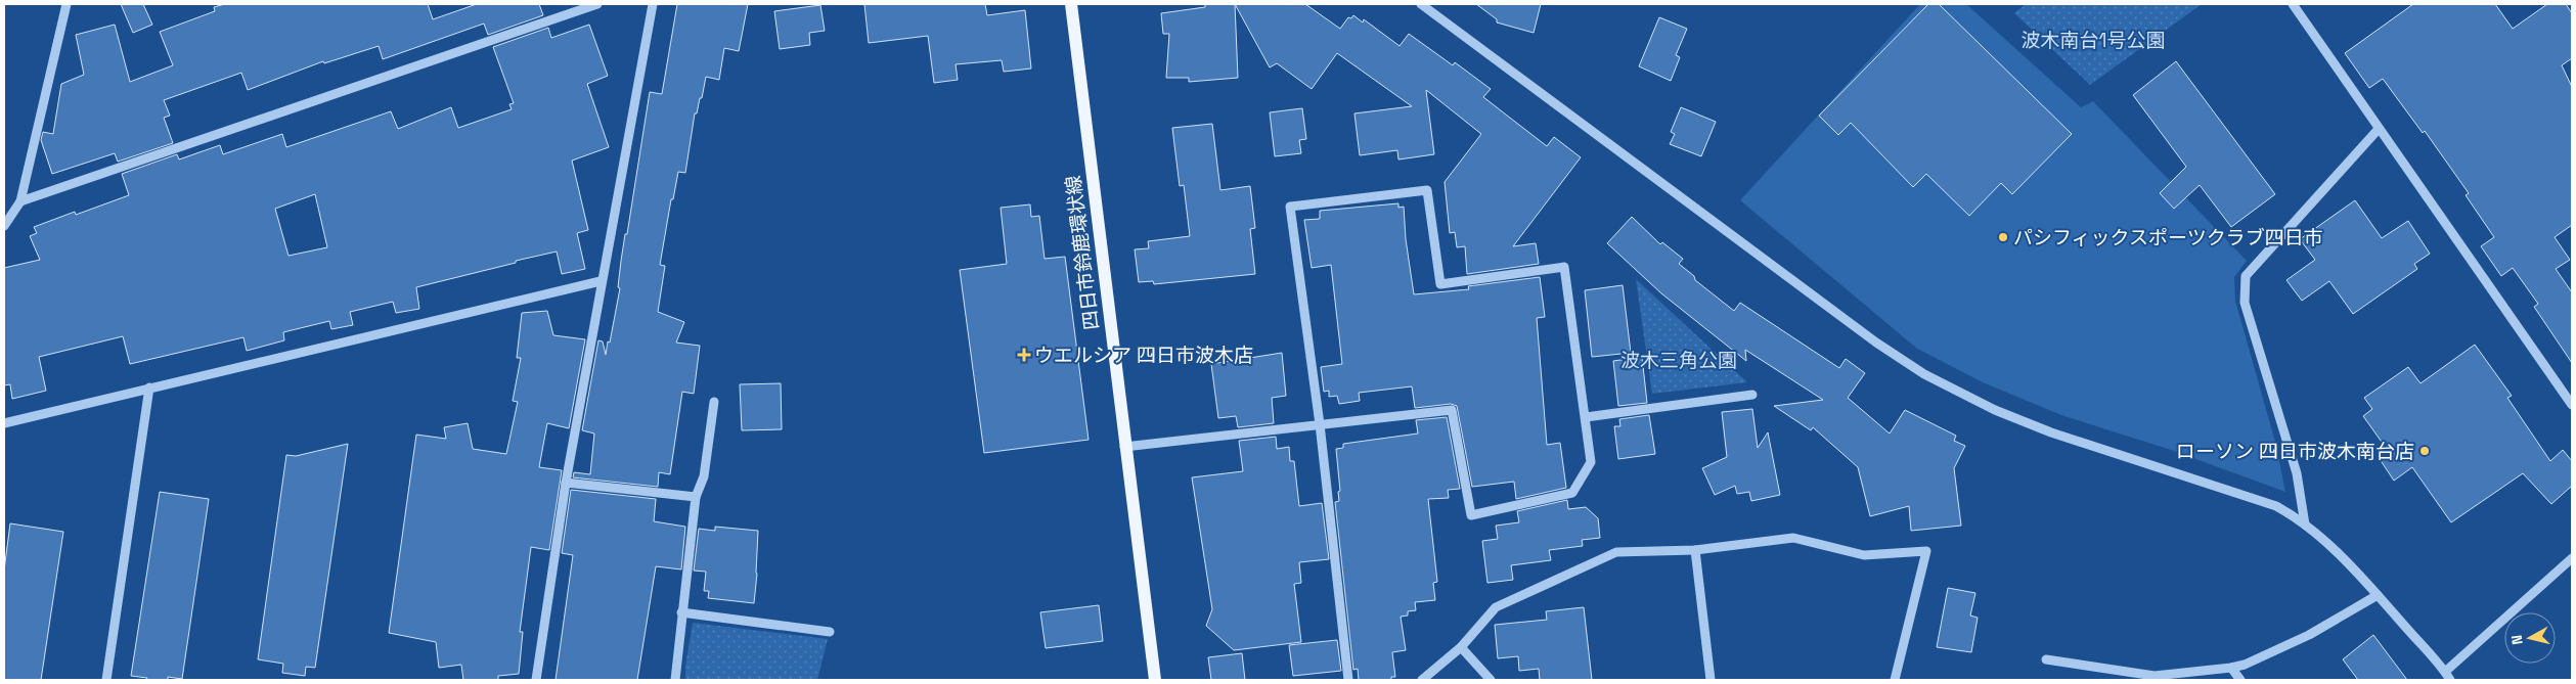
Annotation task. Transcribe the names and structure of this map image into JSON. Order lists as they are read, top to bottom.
{
  "streets": {
    "main road": ["四日市鈴鹿環状線"]
  },
  "parks": ["波木南台1号公園", "波木三角公園"],
  "places": {
    "other": ["パシフィックスポーツクラブ四日市", "ローソン 四日市波木南台店"],
    "health": ["ウエルシア 四日市波木店"]
  },
  "north": "left"
}
